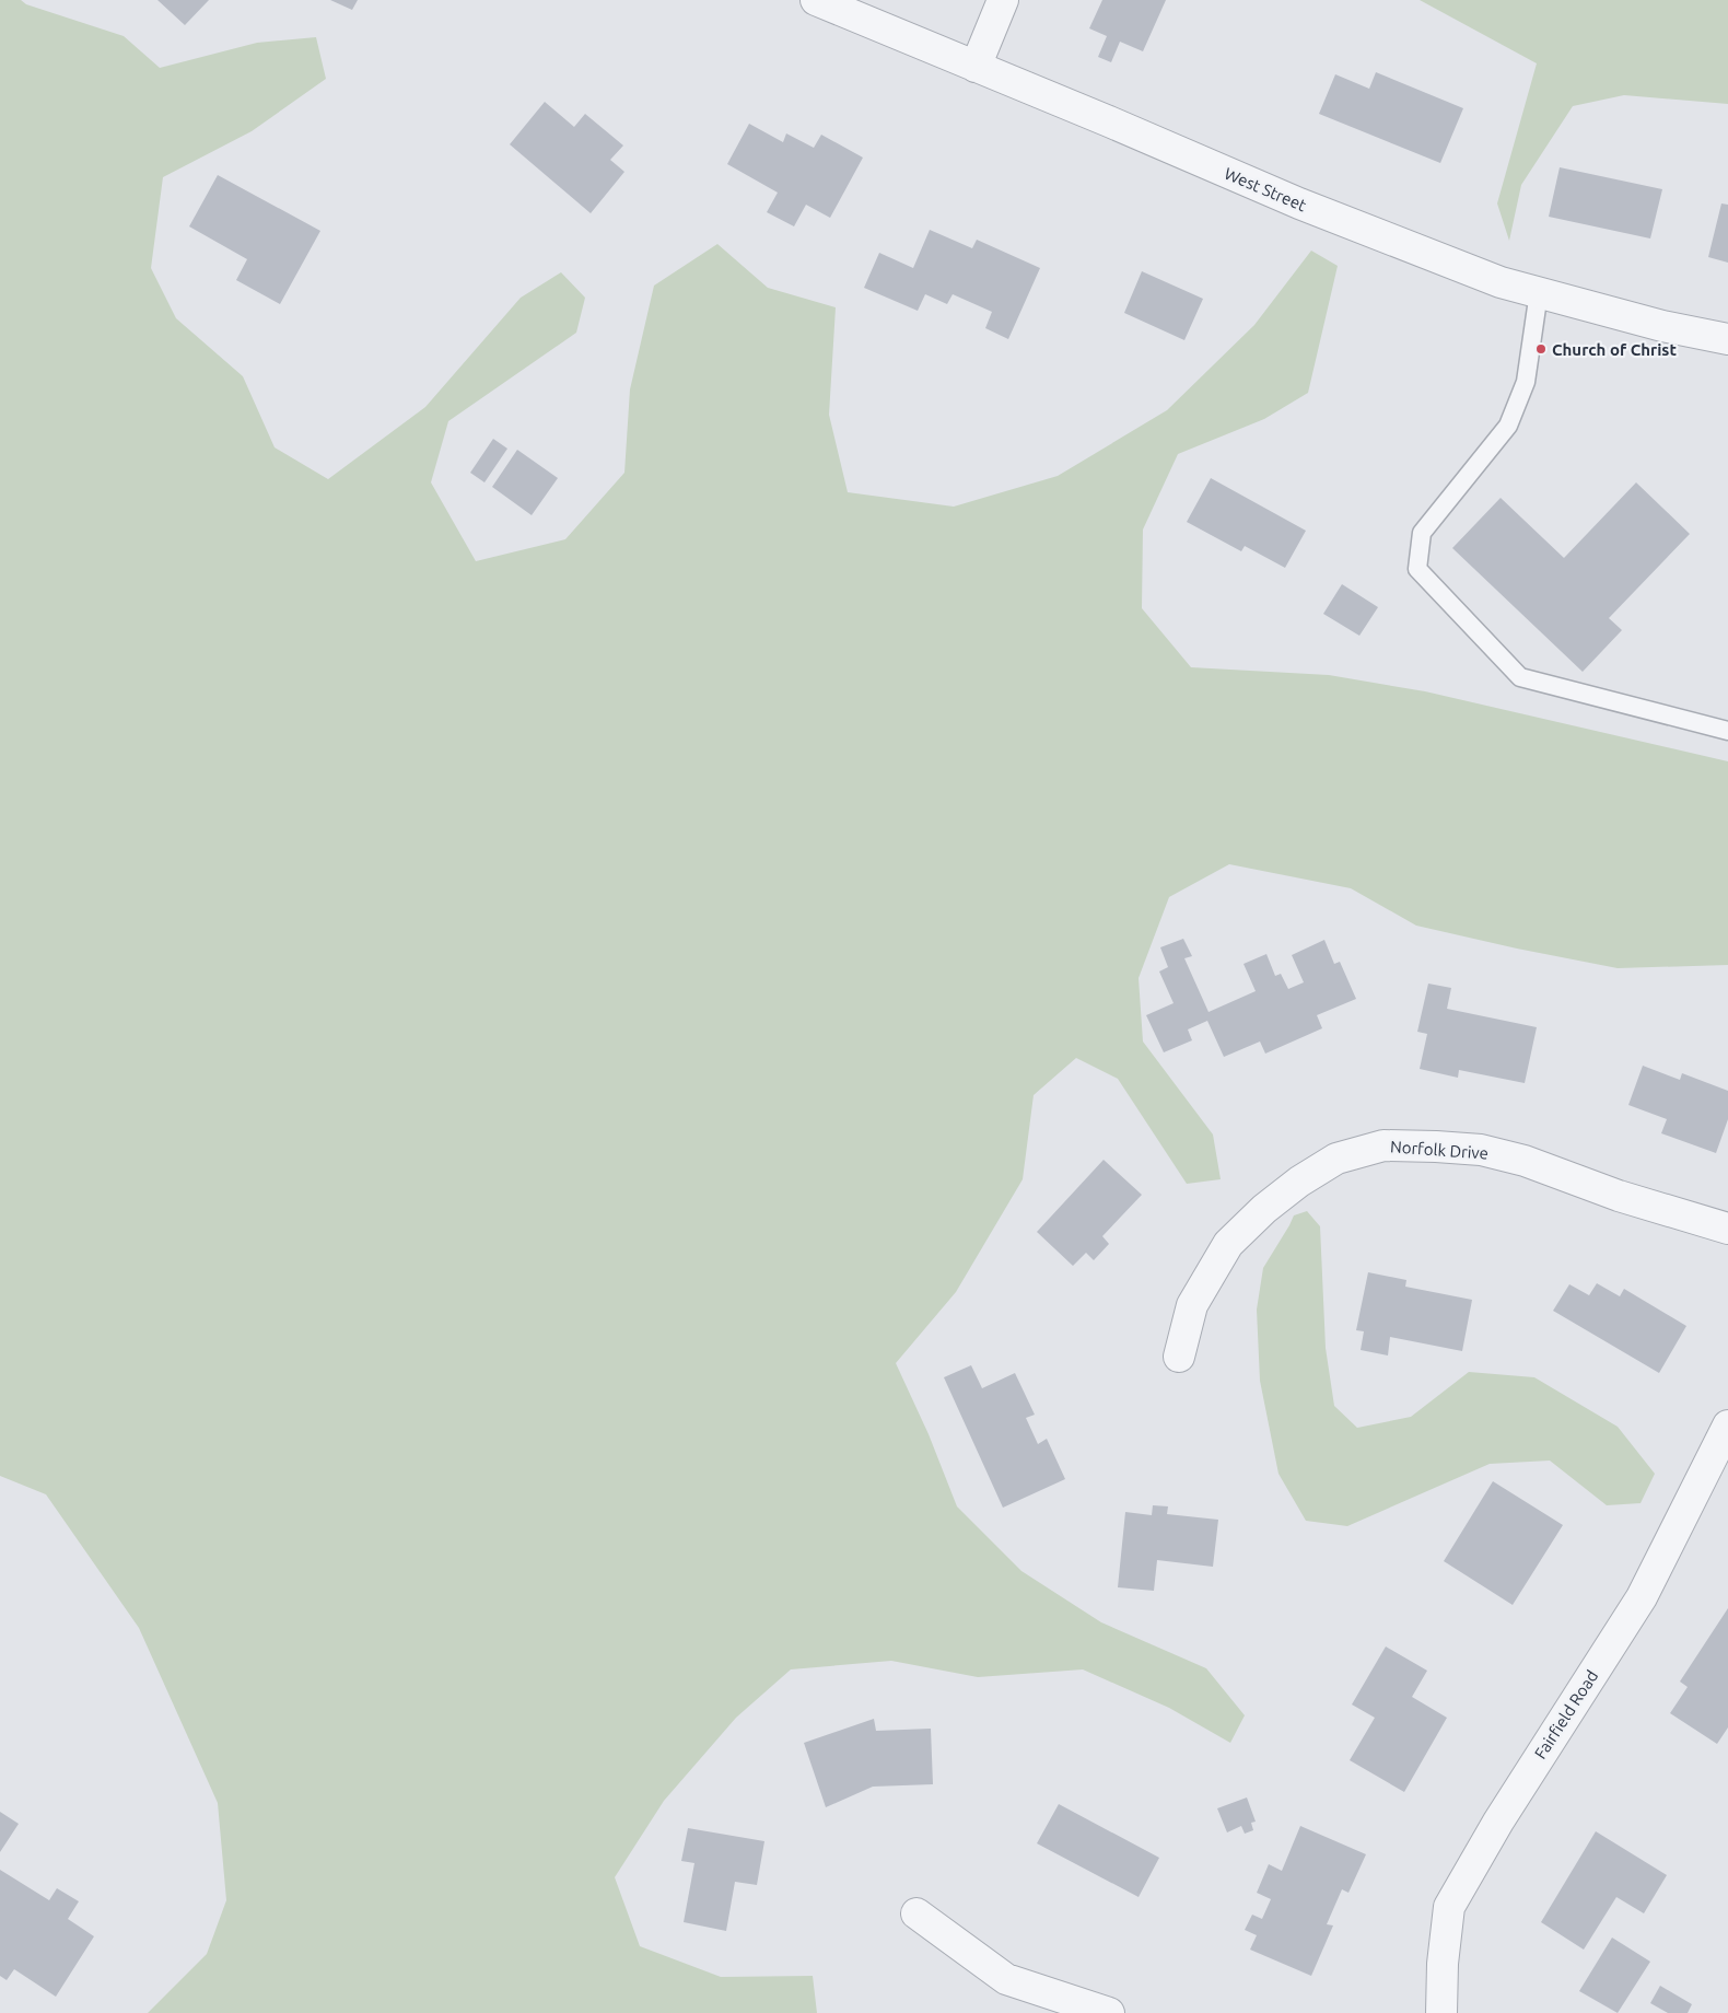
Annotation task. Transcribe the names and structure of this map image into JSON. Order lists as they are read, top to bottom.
{
  "streets": {
    "street": ["West Street", "Norfolk Drive", "Fairfield Road"]
  },
  "places": ["Church of Christ"]
}
